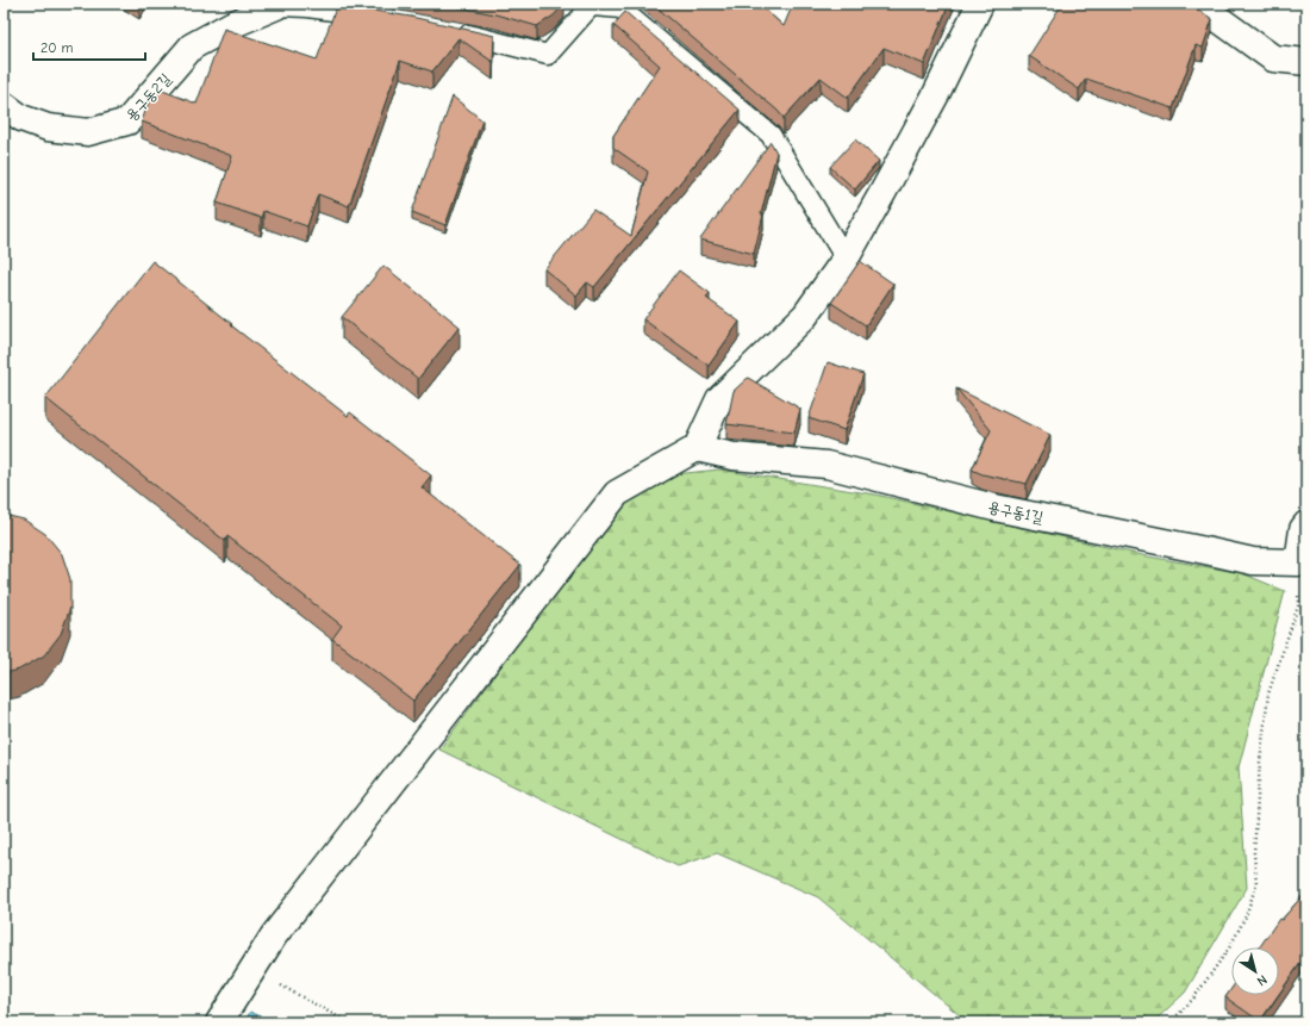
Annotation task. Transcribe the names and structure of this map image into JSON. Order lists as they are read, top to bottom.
{
  "streets": {
    "street": ["용구동2길", "용구동1길"]
  },
  "scale_bar": "20 m",
  "north": "bottom right"
}
